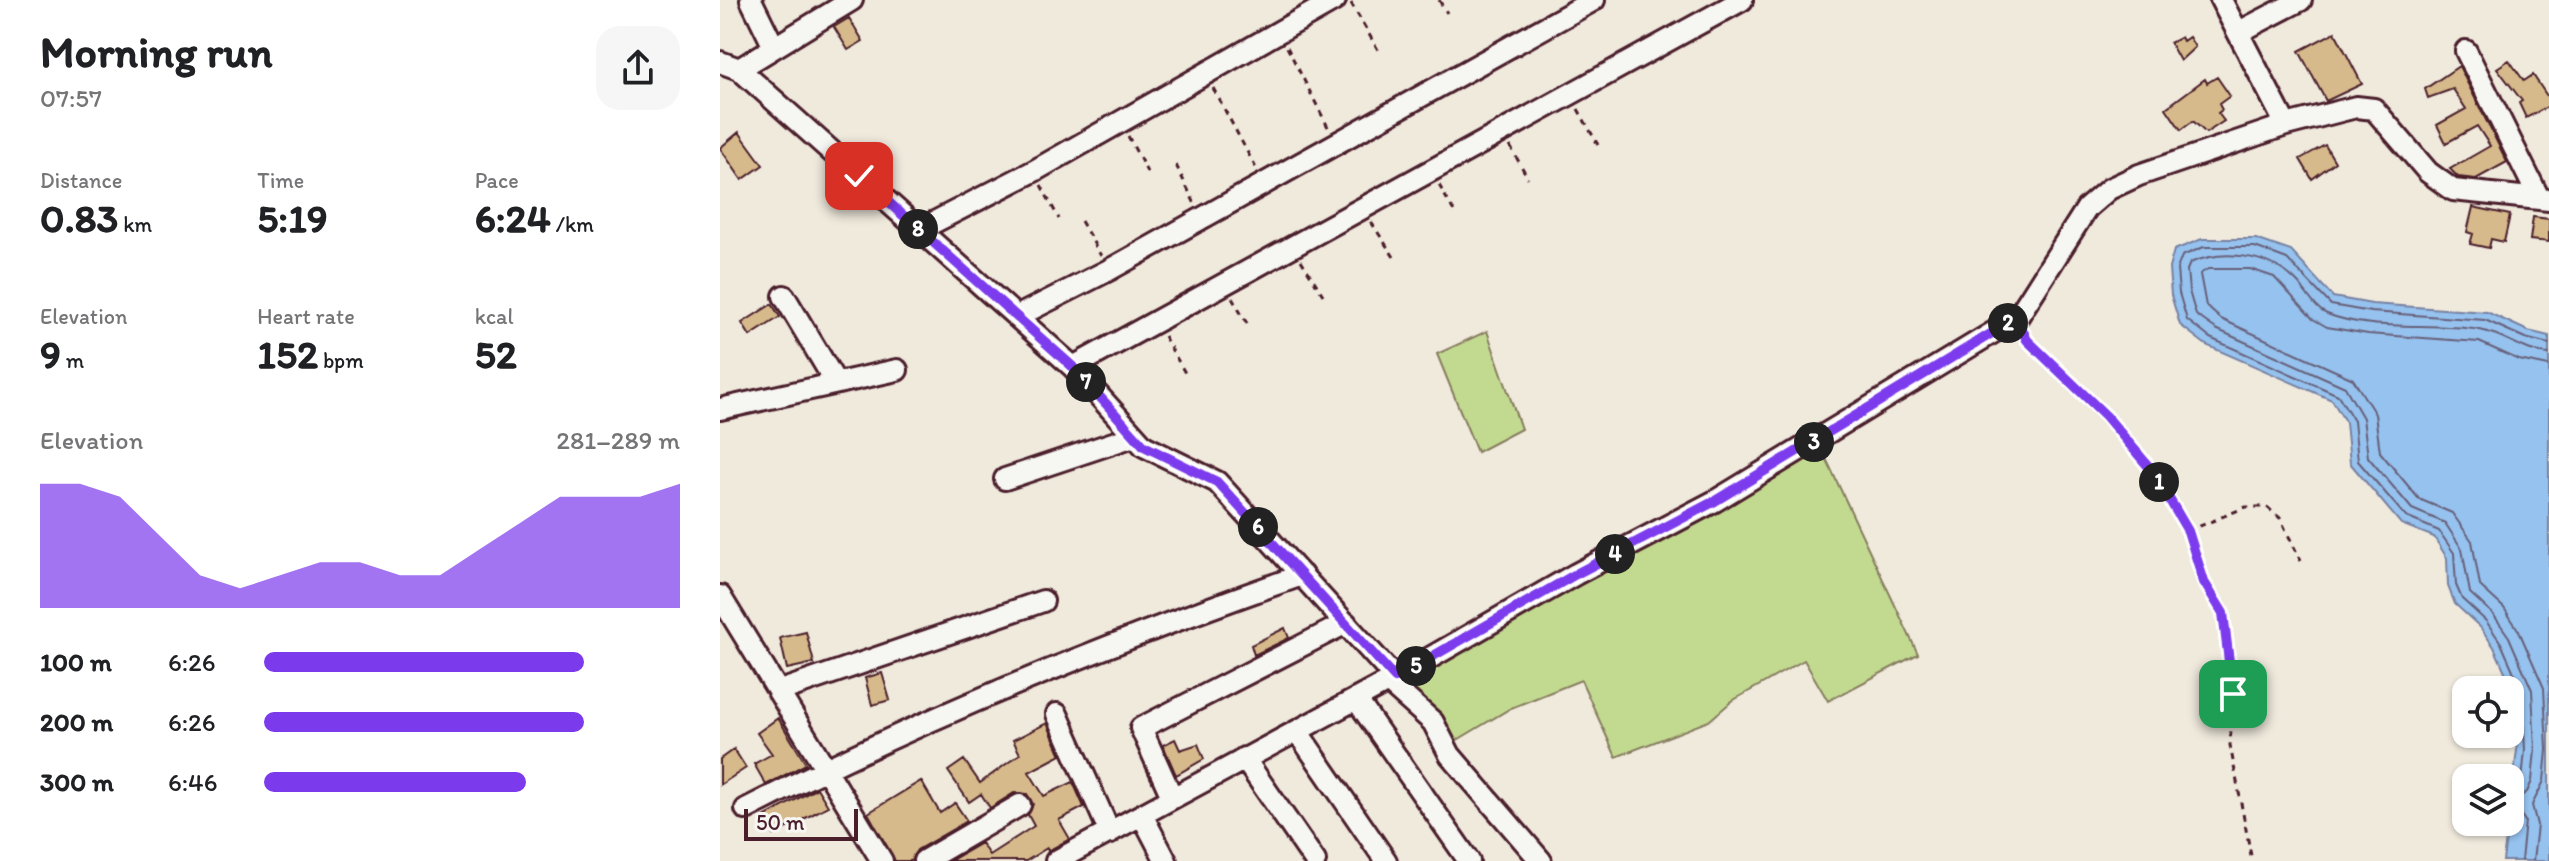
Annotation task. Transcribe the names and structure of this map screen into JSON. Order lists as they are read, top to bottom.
{
  "scale_bar": "50 m",
  "page": {
    "heading": ["Morning run", "07:57"],
    "stats": [
      ["Distance", "0.83 km"],
      ["Time", "5:19"],
      ["Pace", "6:24 /km"],
      ["Elevation", "9 m"],
      ["Heart rate", "152 bpm"],
      ["kcal", "52"]
    ],
    "pins": [
      "8",
      "2",
      "7",
      "3",
      "1",
      "6",
      "4",
      "5"
    ],
    "chart": ["Elevation", "281–289 m"],
    "list": [
      {
        "name": "100 m",
        "note": "6:26"
      },
      {
        "name": "200 m",
        "note": "6:26"
      },
      {
        "name": "300 m",
        "note": "6:46"
      }
    ],
    "scale": "50 m"
  }
}
